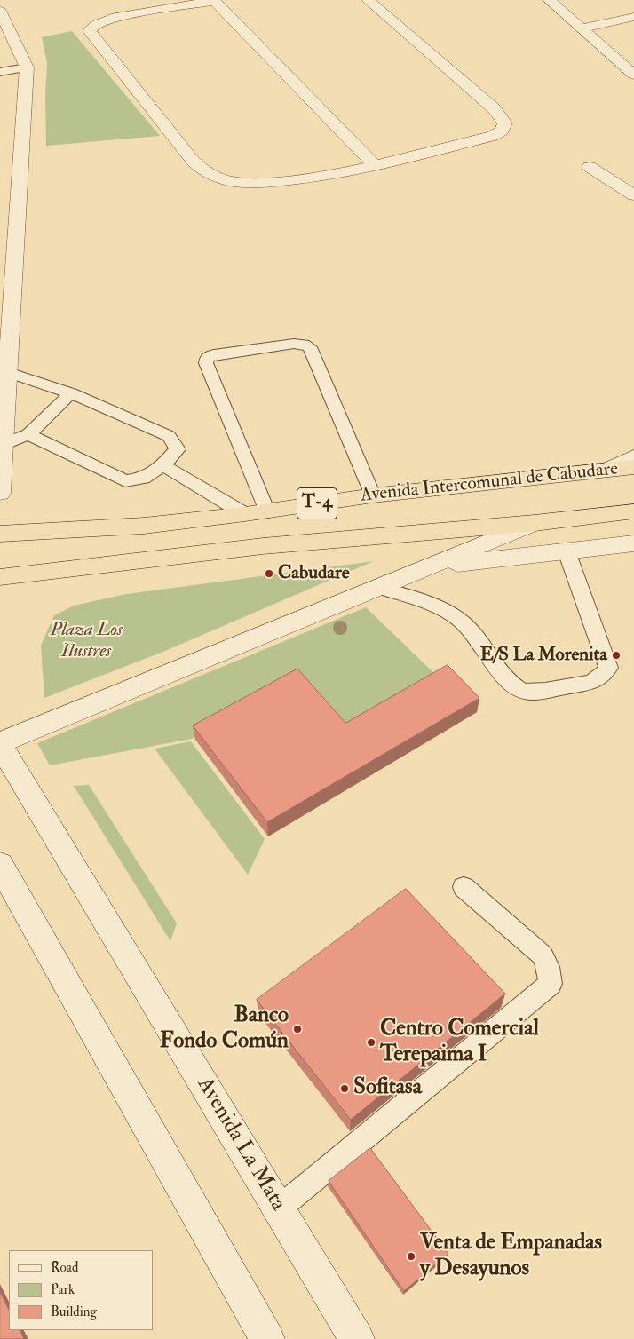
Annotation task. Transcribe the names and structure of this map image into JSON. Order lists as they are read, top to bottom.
{
  "streets": {
    "highway": ["Avenida Intercomunal de Cabudare", "T-4"],
    "street": ["Avenida La Mata"]
  },
  "parks": ["Plaza Los Ilustres"],
  "places": [
    "Cabudare",
    "E/S La Morenita",
    "Banco Fondo Común",
    "Centro Comercial Terepaima I",
    "Sofitasa",
    "Venta de Empanadas y Desayunos"
  ],
  "legend": ["Road", "Park", "Building"]
}
